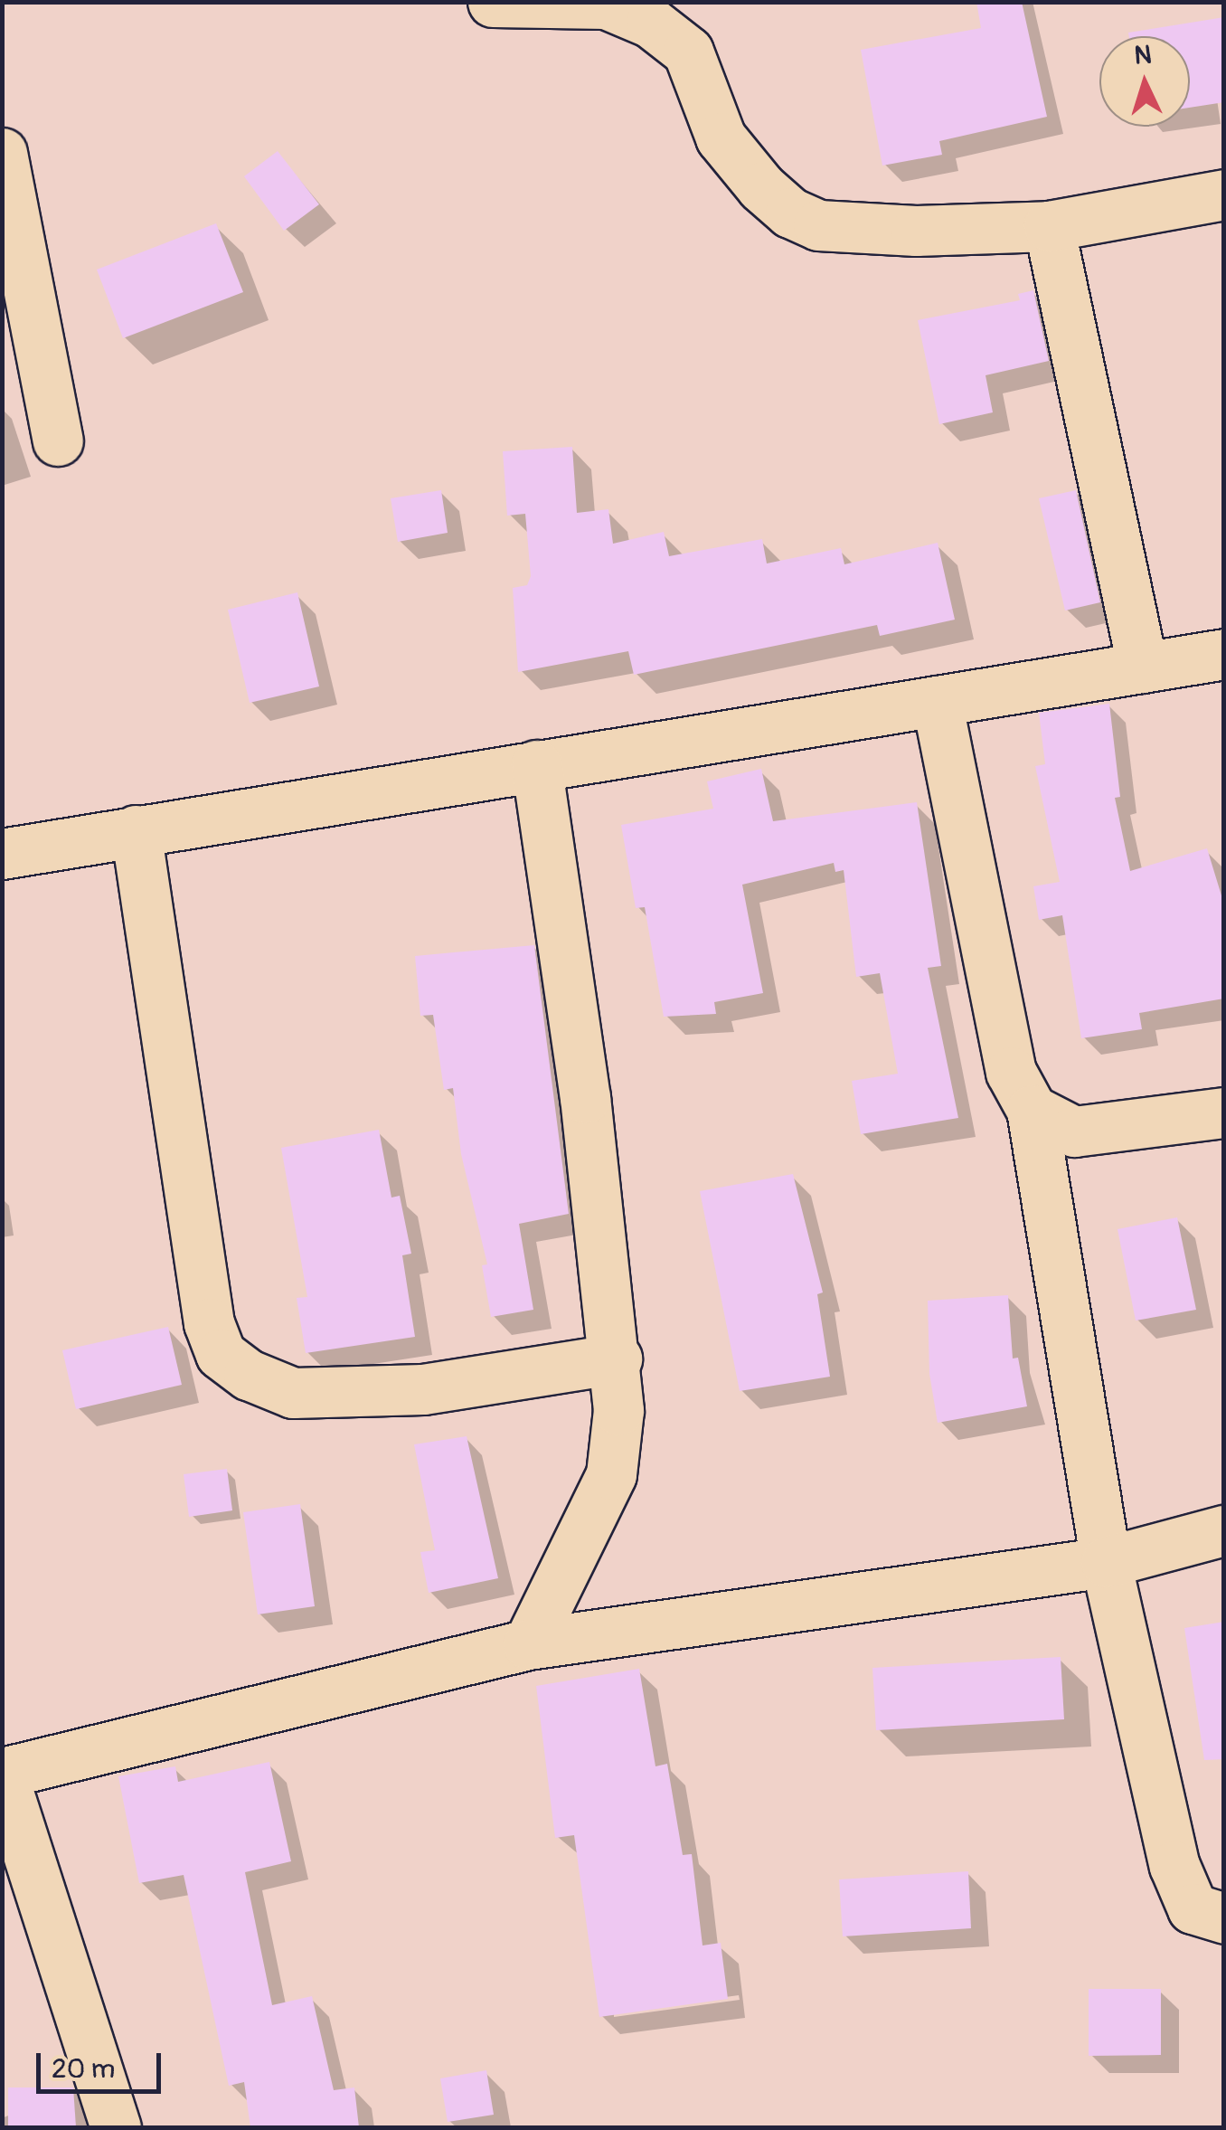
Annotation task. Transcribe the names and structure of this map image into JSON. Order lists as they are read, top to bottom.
{
  "scale_bar": "20 m",
  "north": "top"
}
